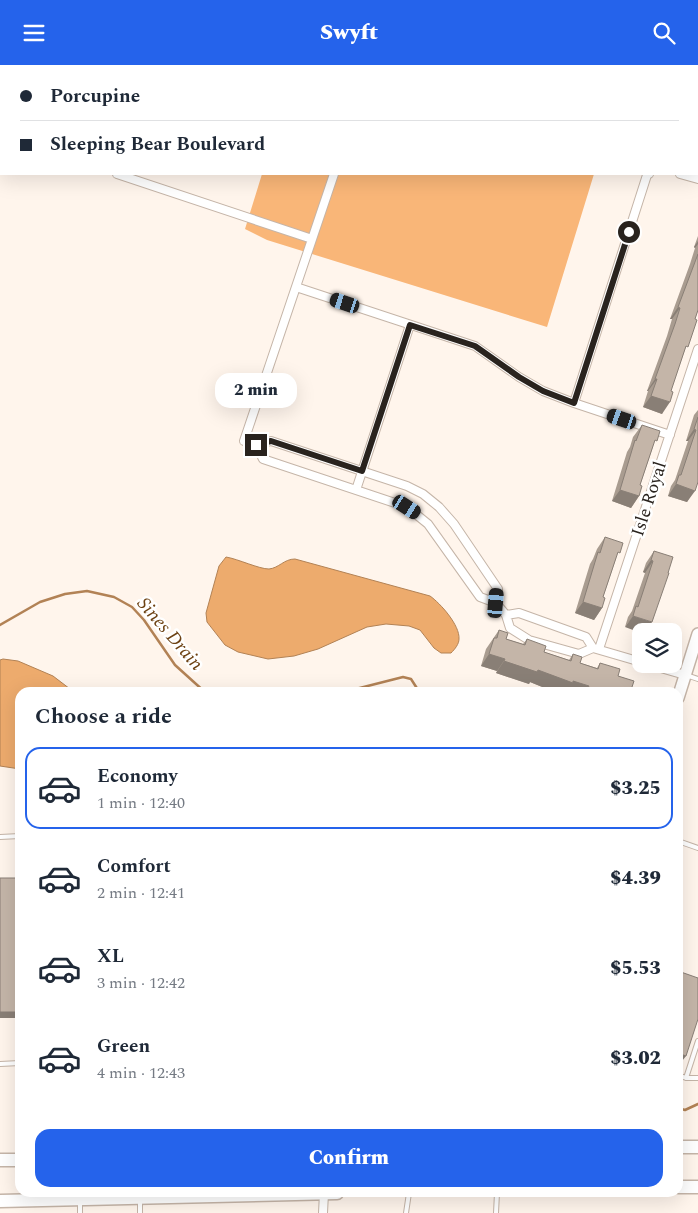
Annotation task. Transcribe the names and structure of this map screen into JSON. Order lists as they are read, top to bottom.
{
  "streets": {
    "street": ["Isle Royal"]
  },
  "water": ["Sines Drain"],
  "page": {
    "header": "Swyft",
    "banner": ["Porcupine", "Sleeping Bear Boulevard"],
    "bubble": "2 min",
    "heading": "Choose a ride",
    "list": [
      {
        "name": "Economy",
        "note": "1 min · 12:40",
        "value": "$3.25"
      },
      {
        "name": "Comfort",
        "note": "2 min · 12:41",
        "value": "$4.39"
      },
      {
        "name": "XL",
        "note": "3 min · 12:42",
        "value": "$5.53"
      },
      {
        "name": "Green",
        "note": "4 min · 12:43",
        "value": "$3.02"
      }
    ],
    "buttons": "Confirm"
  }
}
